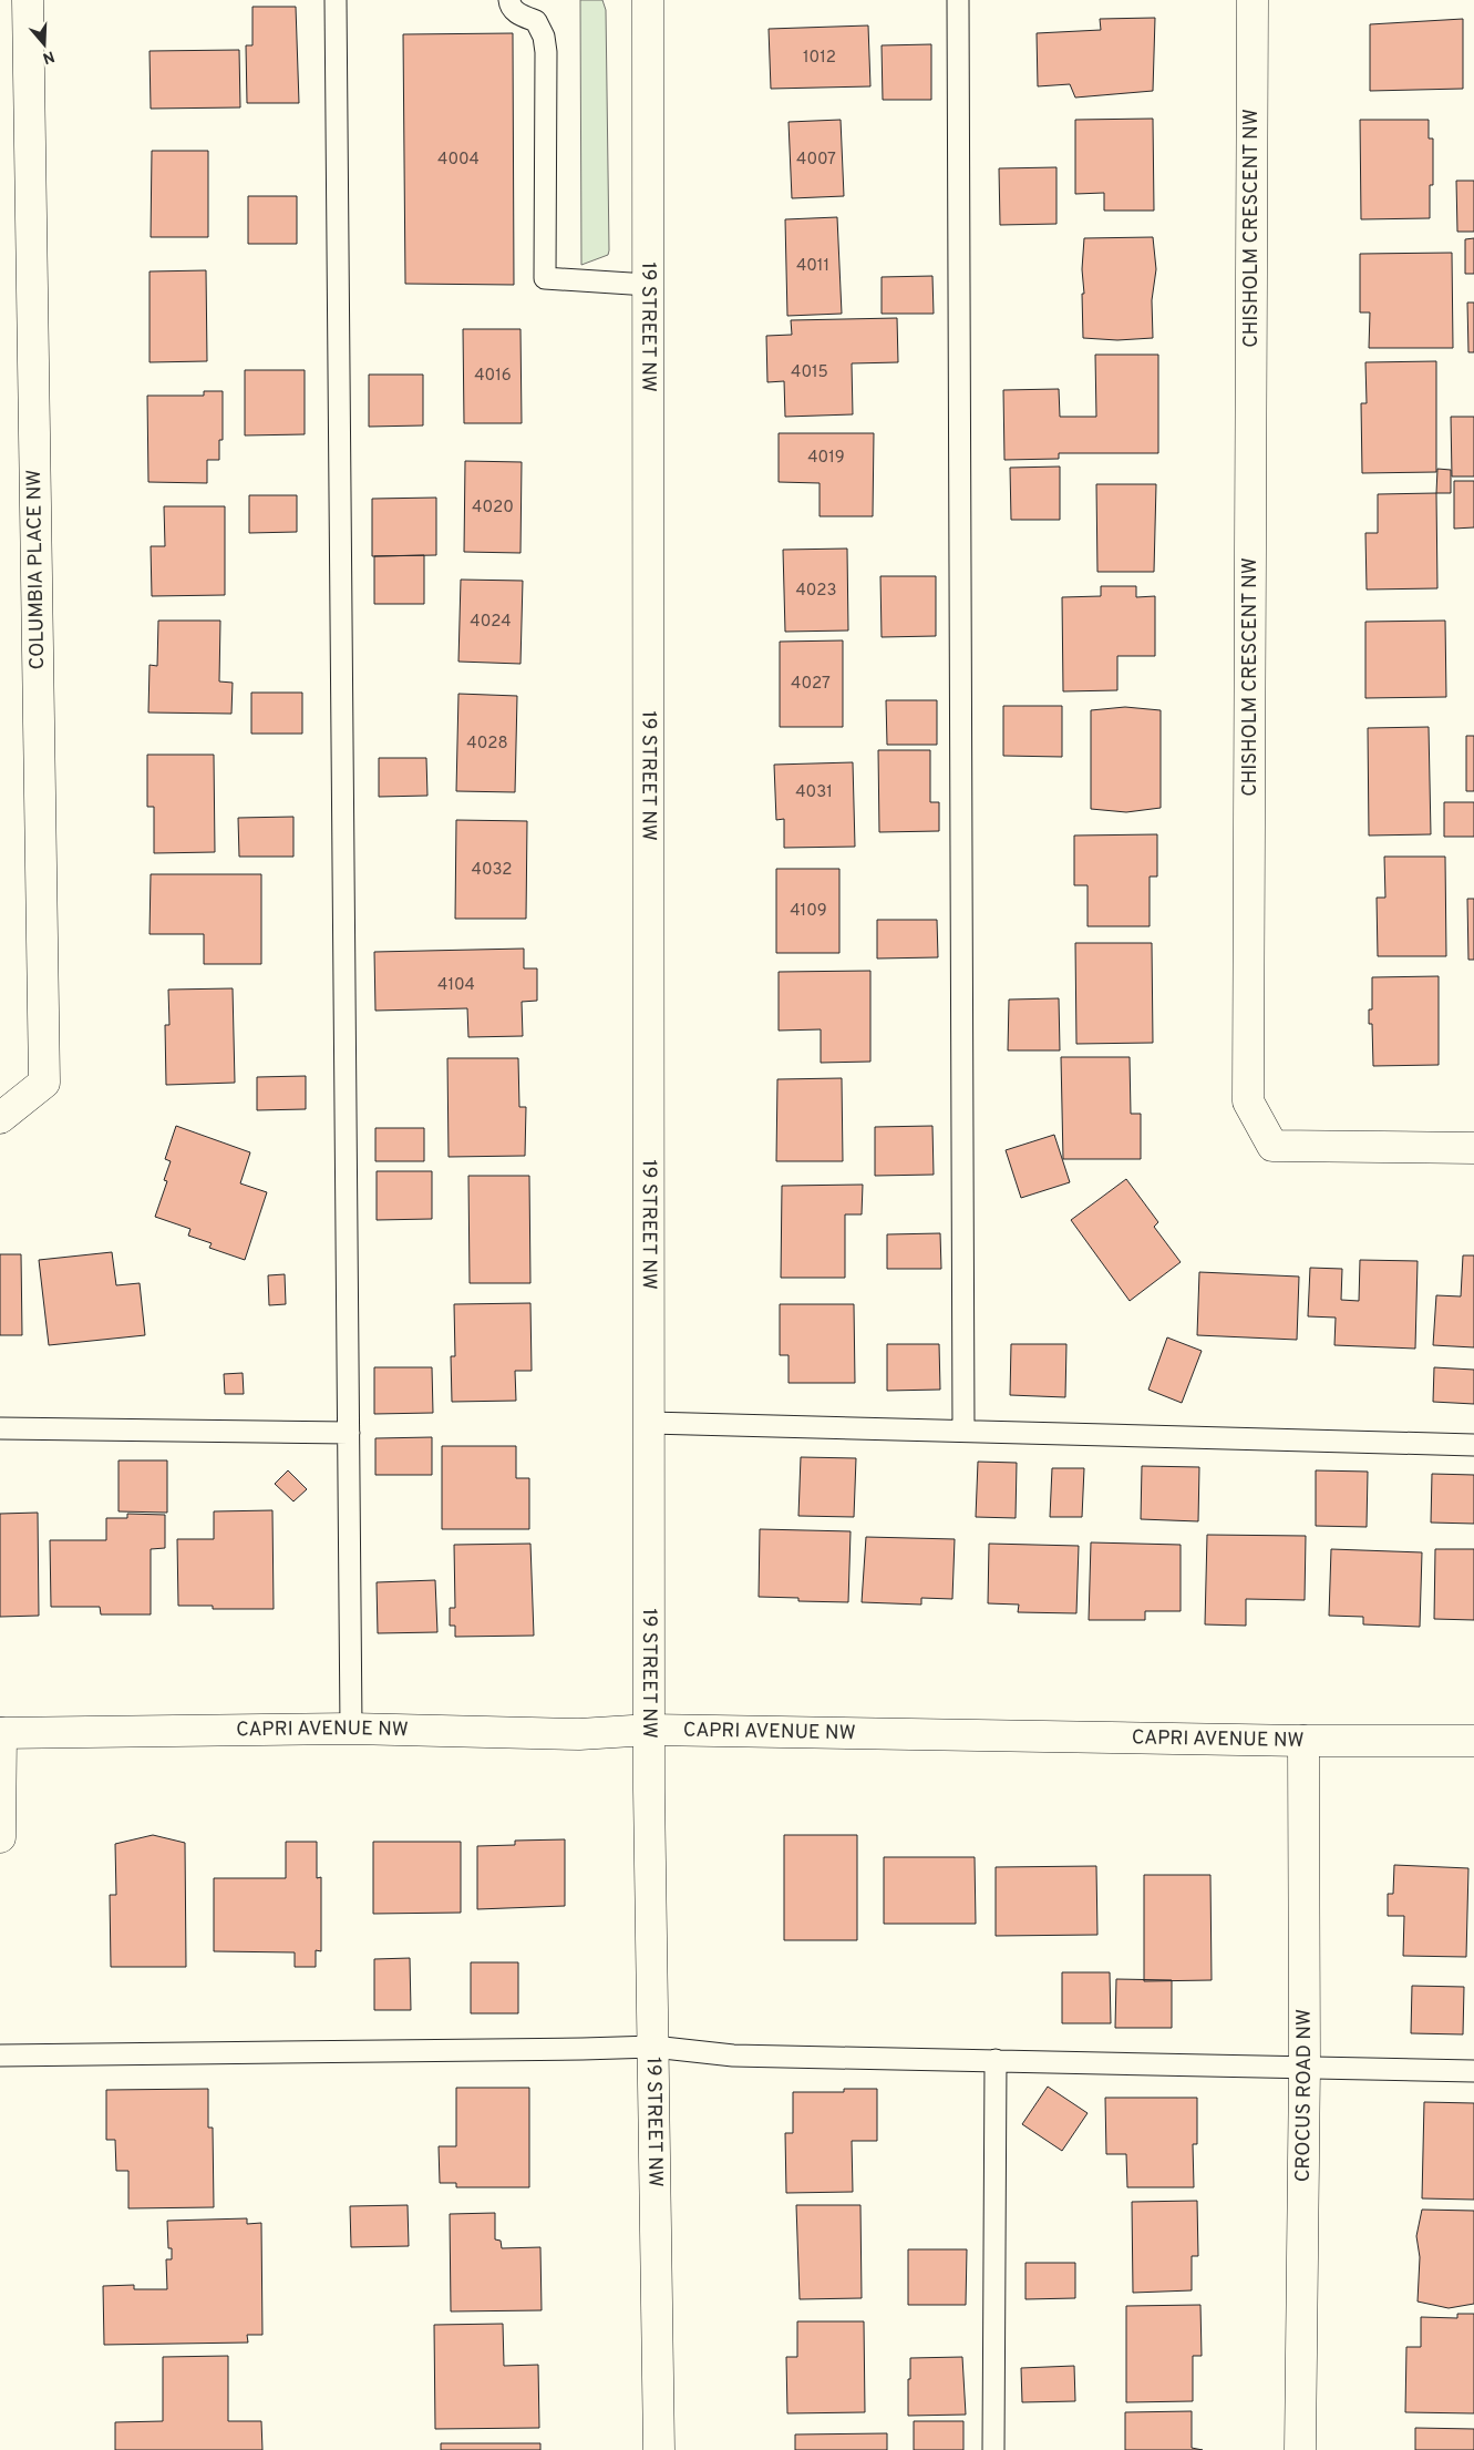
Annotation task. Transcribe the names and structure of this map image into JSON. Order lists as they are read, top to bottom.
{
  "streets": {
    "street": [
      "CHISHOLM CRESCENT NW",
      "19 STREET NW",
      "COLUMBIA PLACE NW",
      "CAPRI AVENUE NW",
      "CROCUS ROAD NW"
    ]
  },
  "crossings": [
    ["19 STREET NW", "CAPRI AVENUE NW"],
    ["CAPRI AVENUE NW", "CROCUS ROAD NW"]
  ],
  "house_numbers": [
    "1012",
    "4004",
    "4007",
    "4011",
    "4015",
    "4016",
    "4019",
    "4020",
    "4023",
    "4024",
    "4027",
    "4028",
    "4031",
    "4032",
    "4109",
    "4104"
  ],
  "north": "bottom"
}
